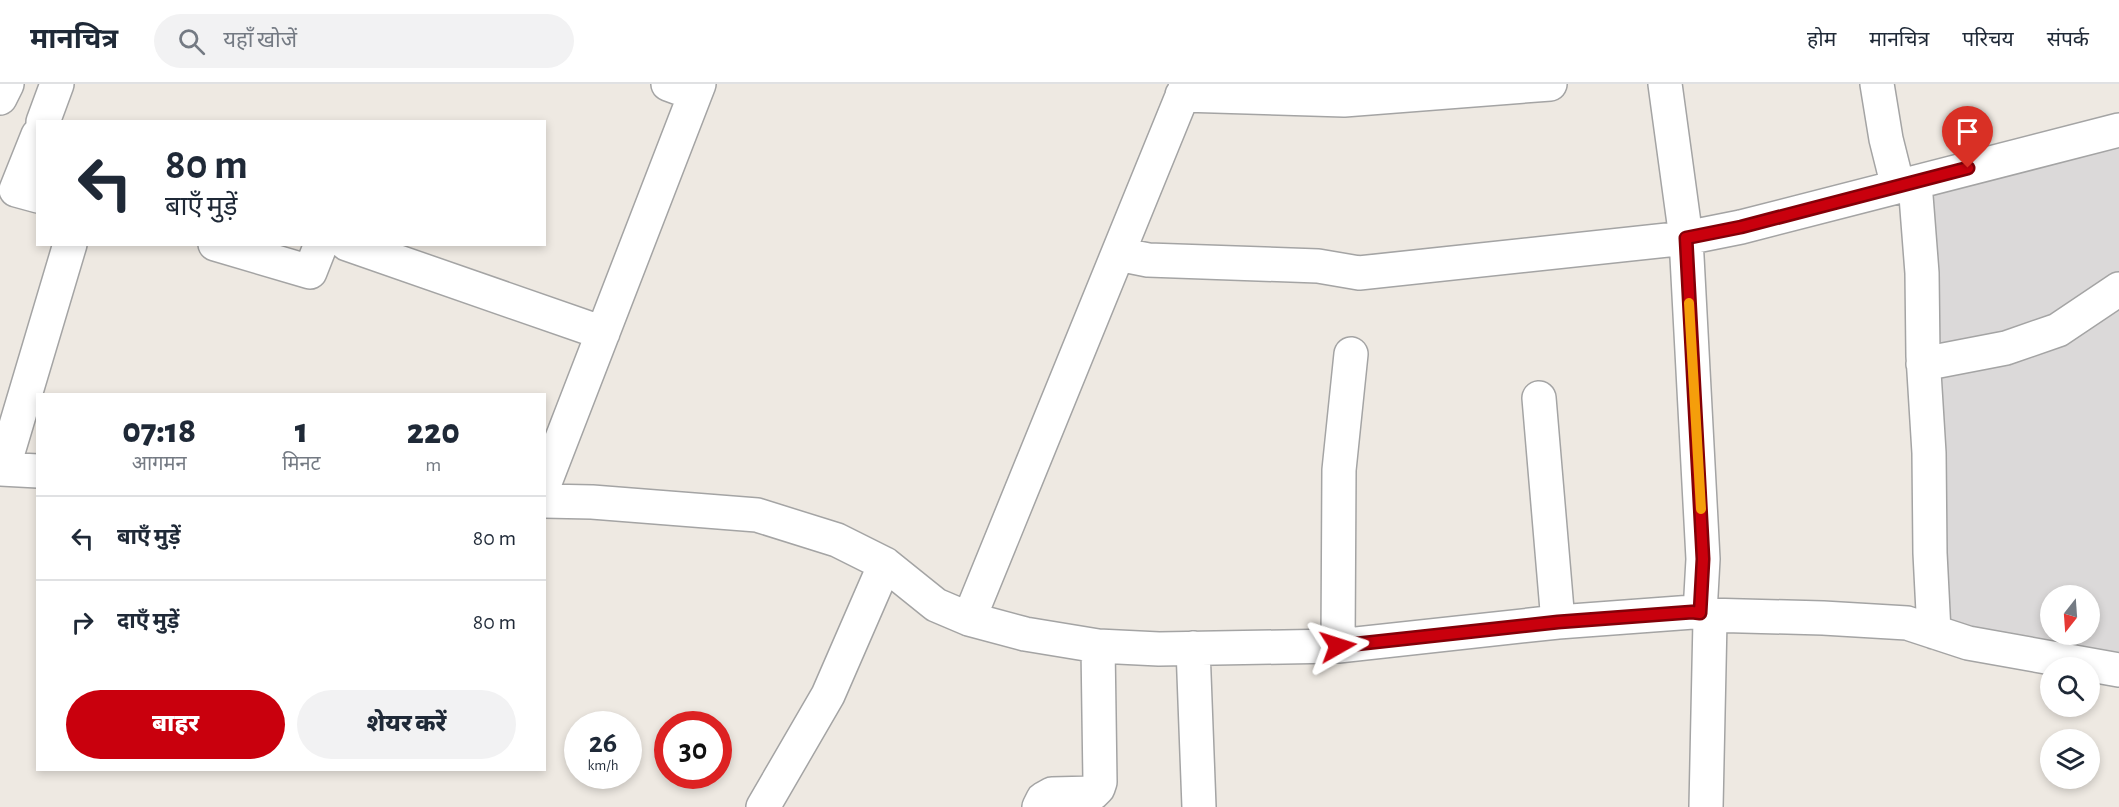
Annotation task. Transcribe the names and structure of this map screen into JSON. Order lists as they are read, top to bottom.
{
  "north": "bottom",
  "page": {
    "header": "मानचित्र",
    "search": "यहाँ खोजें",
    "nav": [
      "होम",
      "मानचित्र",
      "परिचय",
      "संपर्क"
    ],
    "turn": ["80 m", "बाएँ मुड़ें"],
    "eta": [
      "07:18",
      "आगमन",
      "1",
      "मिनट",
      "220",
      "m"
    ],
    "list": [
      {
        "name": "बाएँ मुड़ें",
        "value": "80 m"
      },
      {
        "name": "दाएँ मुड़ें",
        "value": "80 m"
      }
    ],
    "buttons": ["बाहर", "शेयर करें"],
    "speed": "26 km/h",
    "limit": "30"
  }
}
